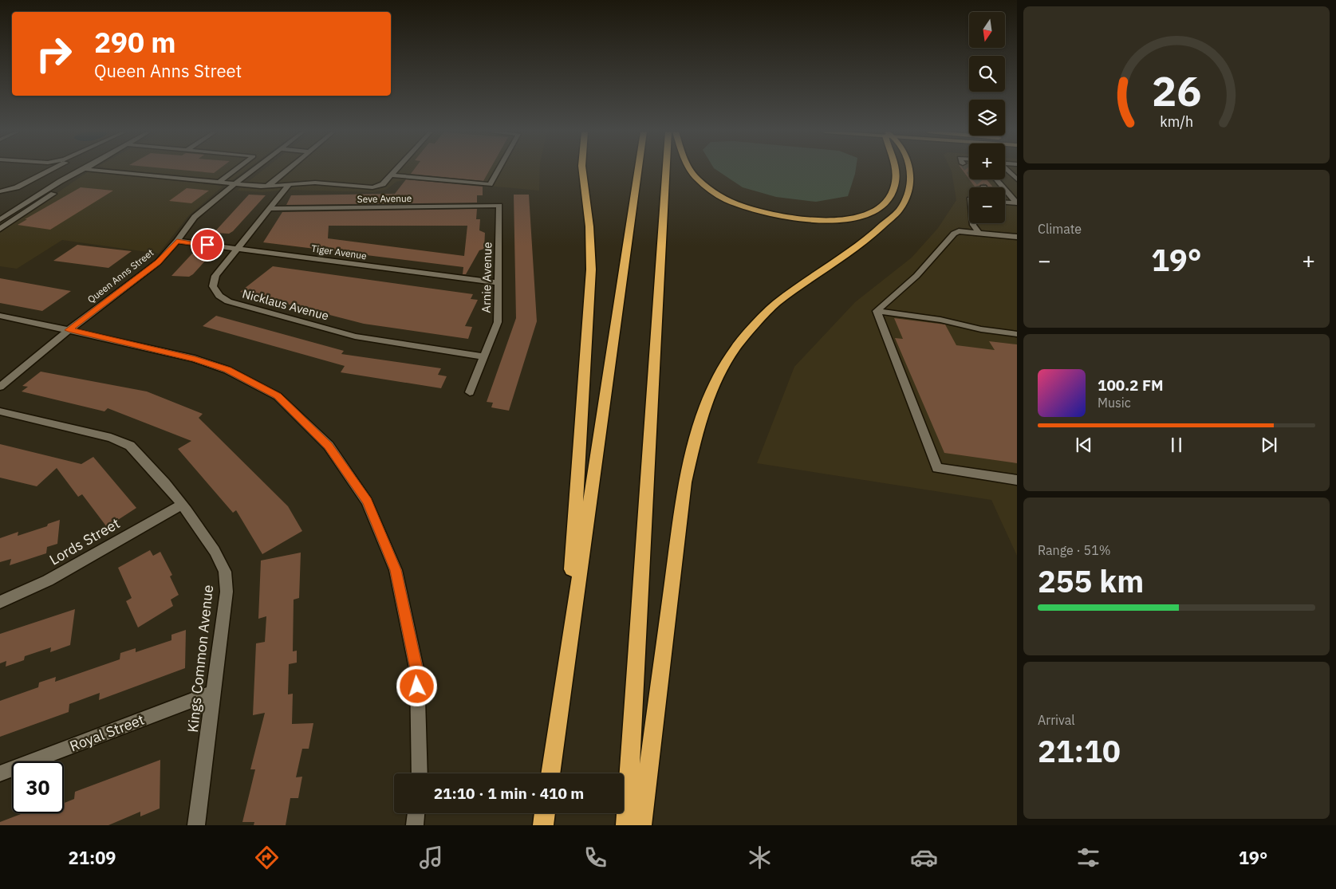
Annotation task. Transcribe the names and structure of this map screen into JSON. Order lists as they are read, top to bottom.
{
  "streets": {
    "street": [
      "Seve Avenue",
      "Tiger Avenue",
      "Queen Anns Street",
      "Arnie Avenue",
      "Nicklaus Avenue",
      "Lords Street",
      "Kings Common Avenue",
      "Royal Street"
    ]
  },
  "crossings": [
    ["Seve Avenue", "Arnie Avenue"],
    ["Seve Avenue", "Nicklaus Avenue"],
    ["Tiger Avenue", "Queen Anns Street"],
    ["Tiger Avenue", "Arnie Avenue"],
    ["Tiger Avenue", "Nicklaus Avenue"],
    ["Arnie Avenue", "Nicklaus Avenue"],
    ["Lords Street", "Kings Common Avenue"],
    ["Kings Common Avenue", "Royal Street"]
  ],
  "north": "bottom",
  "page": {
    "map_buttons": ["+", "−"],
    "turn": ["290 m", "Queen Anns Street"],
    "tile": [
      "Climate",
      ["Range · 51%", "255 km"],
      ["Arrival", "21:10"]
    ],
    "heat": ["−", "19°", "+"],
    "song": ["100.2 FM", "Music"],
    "limit": "30",
    "trip": "21:10 · 1 min · 410 m",
    "tabs": ["21:09", "19°"],
    "gauge": ["26", "km/h"]
  }
}
